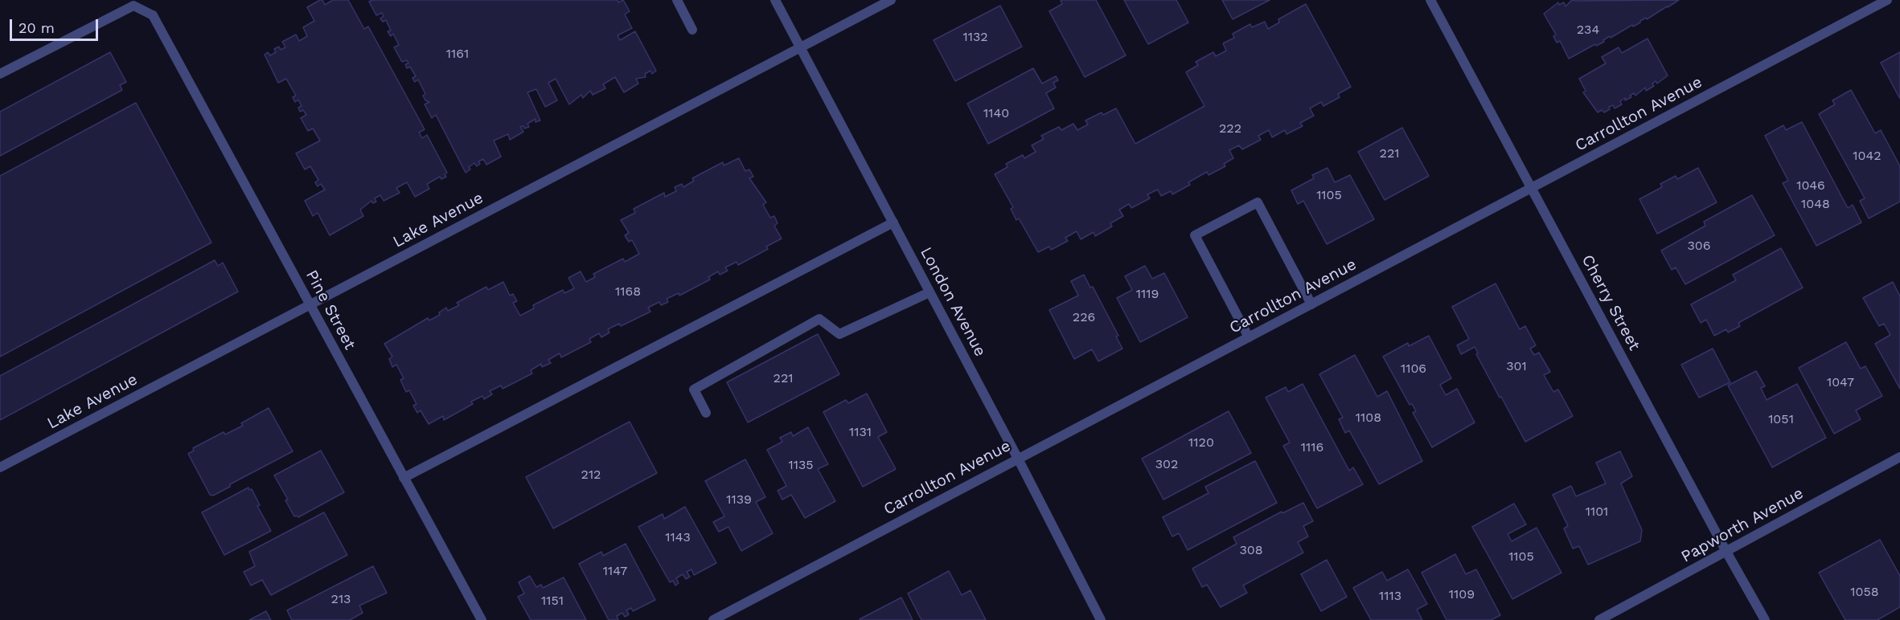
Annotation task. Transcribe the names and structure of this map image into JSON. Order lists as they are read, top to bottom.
{
  "streets": {
    "street": [
      "Carrollton Avenue",
      "Lake Avenue",
      "London Avenue",
      "Cherry Street",
      "Pine Street",
      "Papworth Avenue"
    ]
  },
  "crossings": [
    ["Carrollton Avenue", "London Avenue"],
    ["Carrollton Avenue", "Cherry Street"],
    ["Lake Avenue", "London Avenue"],
    ["Lake Avenue", "Pine Street"],
    ["Cherry Street", "Papworth Avenue"]
  ],
  "house_numbers": [
    "234",
    "1132",
    "1161",
    "1140",
    "222",
    "221",
    "1042",
    "1046",
    "1105",
    "1048",
    "306",
    "1168",
    "1119",
    "226",
    "301",
    "1106",
    "221",
    "1047",
    "1108",
    "1051",
    "1131",
    "1120",
    "1116",
    "302",
    "1135",
    "212",
    "1139",
    "1101",
    "1143",
    "308",
    "1105",
    "1147",
    "1058",
    "1109",
    "1113",
    "213",
    "1151"
  ],
  "scale_bar": "20 m"
}
